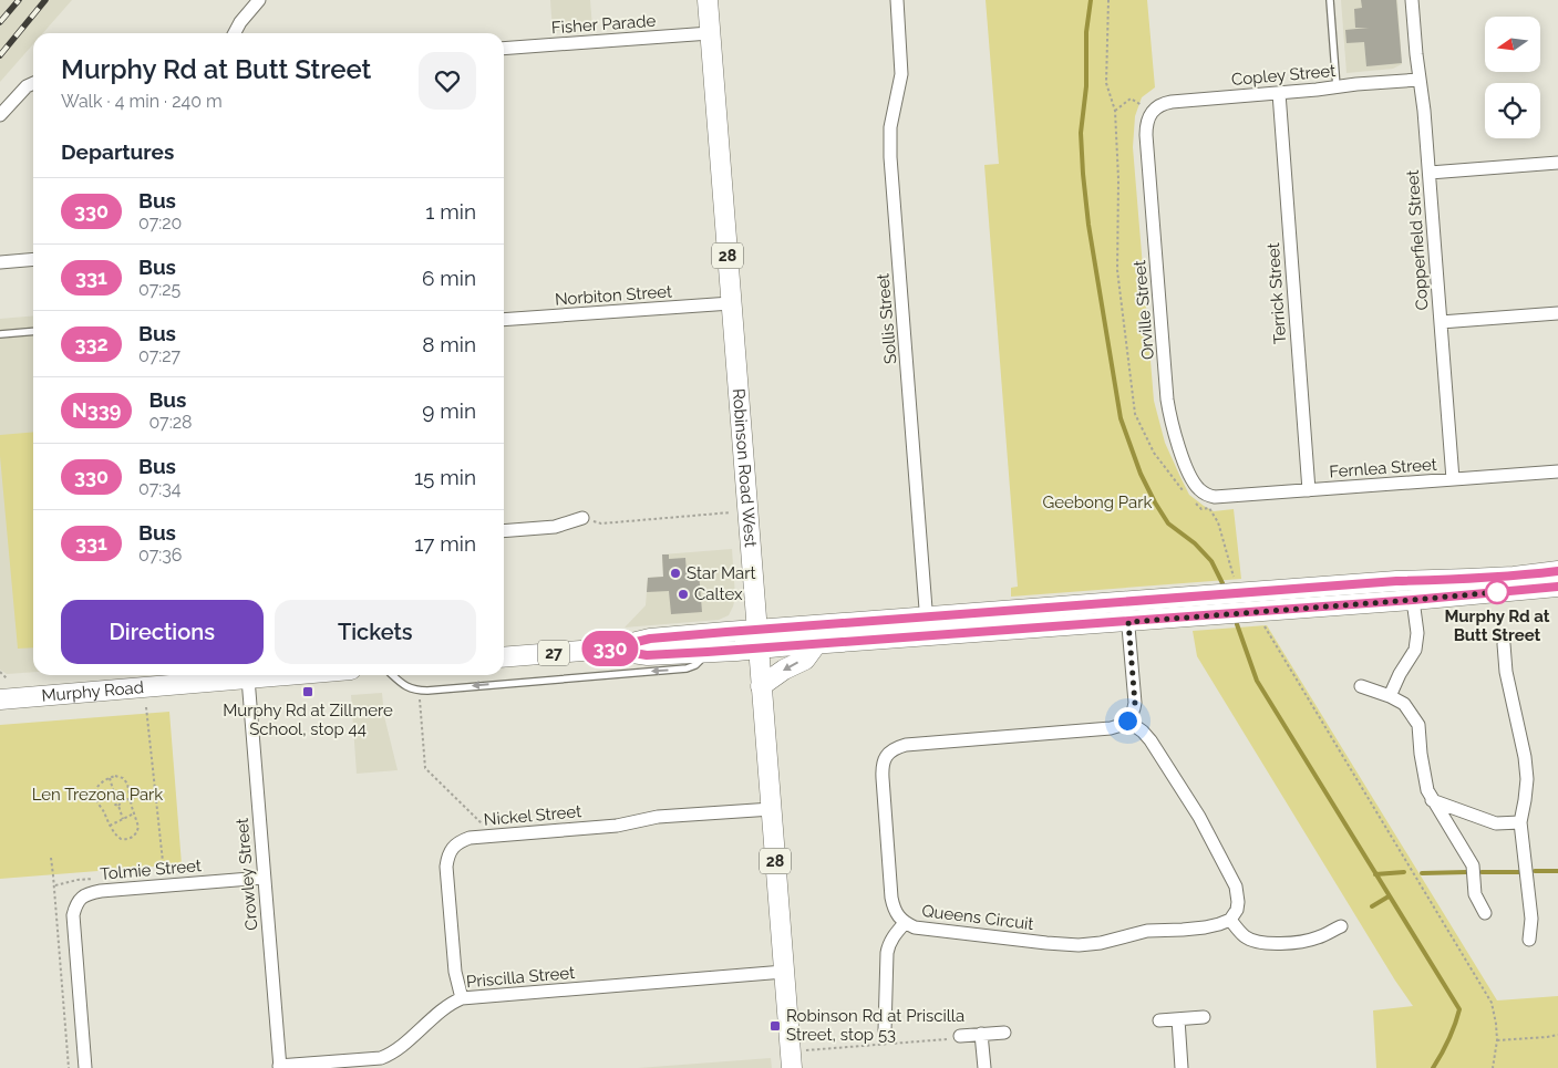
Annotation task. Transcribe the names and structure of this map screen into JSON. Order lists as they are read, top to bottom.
{
  "streets": {
    "main road": [
      "28",
      "Robinson Road West",
      "27",
      "Murphy Road"
    ],
    "street": [
      "Fisher Parade",
      "Copley Street",
      "Copperfield Street",
      "Terrick Street",
      "Norbiton Street",
      "Orville Street",
      "Sollis Street",
      "Fernlea Street",
      "Nickel Street",
      "Tolmie Street",
      "Crowley Street",
      "Queens Circuit",
      "Priscilla Street"
    ]
  },
  "crossings": [
    ["Fisher Parade", "Robinson Road West"],
    ["Copley Street", "Copperfield Street"],
    ["Copley Street", "Terrick Street"],
    ["Copley Street", "Orville Street"],
    ["Copperfield Street", "Fernlea Street"],
    ["Terrick Street", "Fernlea Street"],
    ["Norbiton Street", "Robinson Road West"],
    ["Orville Street", "Fernlea Street"],
    ["Sollis Street", "27"],
    ["Robinson Road West", "27"],
    ["Robinson Road West", "Nickel Street"],
    ["Robinson Road West", "Priscilla Street"],
    ["Murphy Road", "Crowley Street"],
    ["Nickel Street", "Priscilla Street"],
    ["Tolmie Street", "Crowley Street"],
    ["Crowley Street", "Priscilla Street"]
  ],
  "parks": ["Geebong Park", "Len Trezona Park"],
  "places": {
    "other": ["Star Mart", "Murphy Rd at Butt Street", "Caltex"],
    "transit": ["Murphy Rd at Zillmere School, stop 44", "Robinson Rd at Priscilla Street, stop 53"]
  },
  "lines": ["bus line 330"],
  "north": "left",
  "page": {
    "on_map": "330",
    "heading": [
      ["Murphy Rd at Butt Street", "Walk · 4 min · 240 m"],
      "Departures"
    ],
    "list": [
      {
        "mark": "330",
        "name": "Bus",
        "note": "07:20",
        "value": "1 min"
      },
      {
        "mark": "331",
        "name": "Bus",
        "note": "07:25",
        "value": "6 min"
      },
      {
        "mark": "332",
        "name": "Bus",
        "note": "07:27",
        "value": "8 min"
      },
      {
        "mark": "N339",
        "name": "Bus",
        "note": "07:28",
        "value": "9 min"
      },
      {
        "mark": "330",
        "name": "Bus",
        "note": "07:34",
        "value": "15 min"
      },
      {
        "mark": "331",
        "name": "Bus",
        "note": "07:36",
        "value": "17 min"
      }
    ],
    "buttons": ["Directions", "Tickets"]
  }
}
